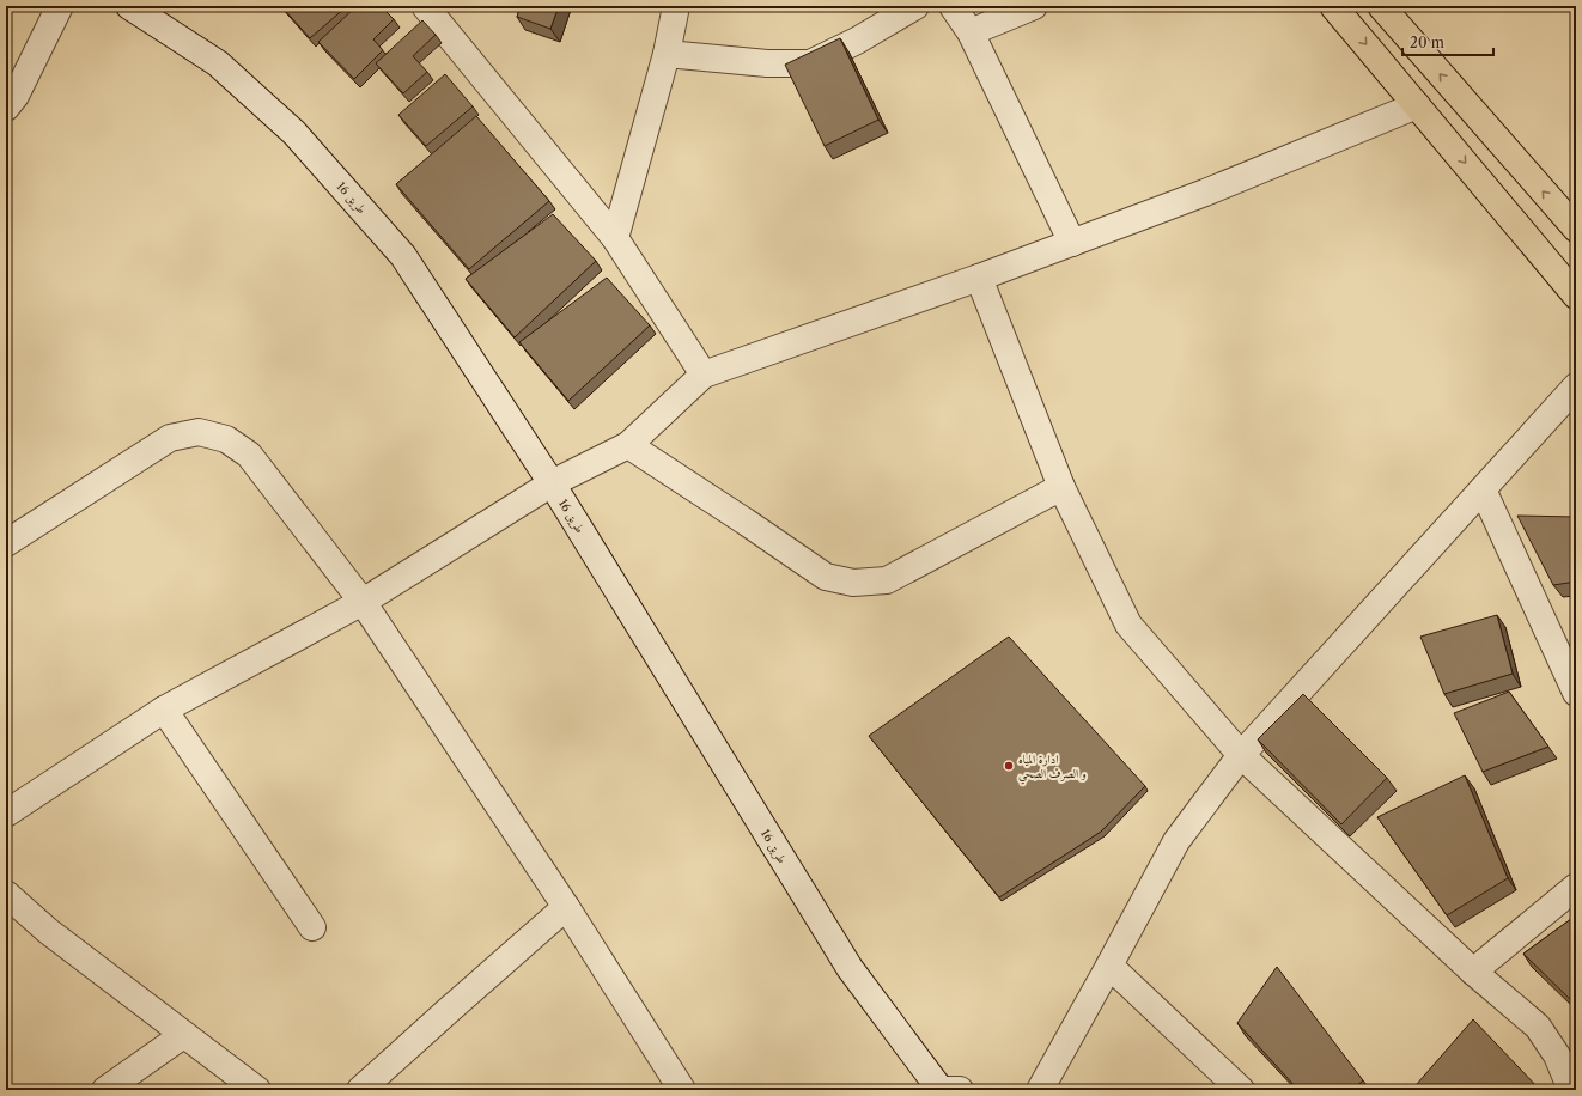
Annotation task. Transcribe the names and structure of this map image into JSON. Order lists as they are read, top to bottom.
{
  "streets": {
    "street": ["طريق 16"]
  },
  "places": ["ادارة المياه و الصرف الصحي"],
  "scale_bar": "20 m"
}
